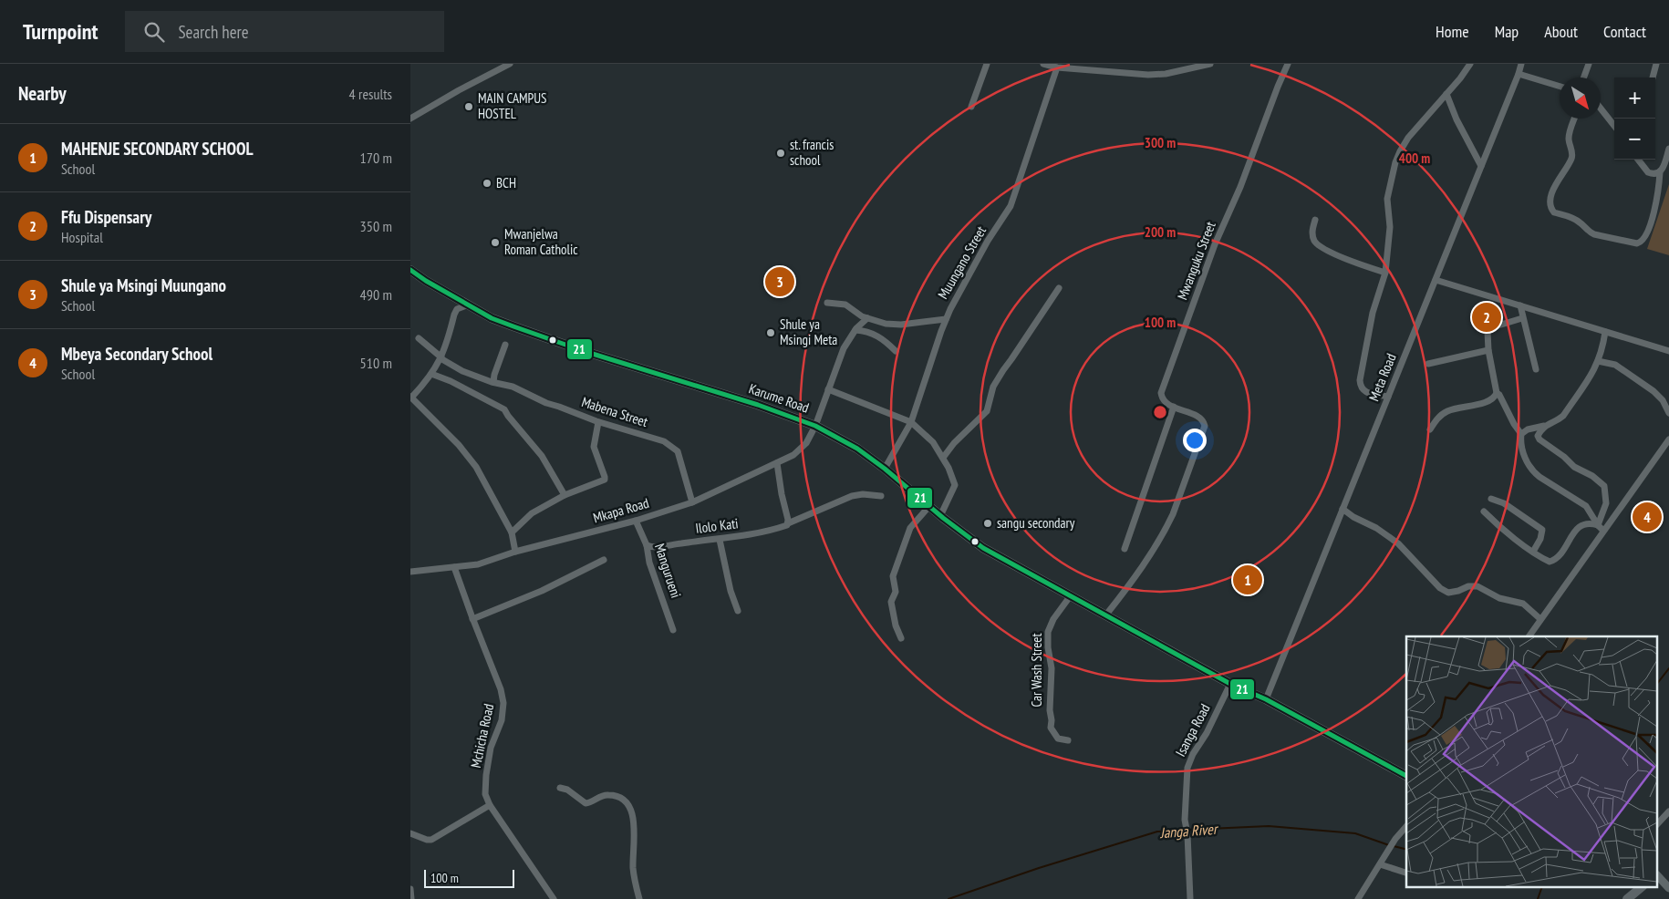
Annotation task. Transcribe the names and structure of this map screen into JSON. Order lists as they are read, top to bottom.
{
  "streets": {
    "highway": ["Karume Road"],
    "street": [
      "Mwanguku Street",
      "Muungano Street",
      "Meta Road",
      "Mabena Street",
      "Mkapa Road",
      "Ilolo Kati",
      "Mangurueni",
      "Car Wash Street",
      "Isanga Road",
      "Mchicha Road"
    ]
  },
  "crossings": [
    ["Muungano Street", "Karume Road"],
    ["Meta Road", "Karume Road"],
    ["Karume Road", "Mkapa Road"],
    ["Karume Road", "Car Wash Street"],
    ["Karume Road", "Isanga Road"],
    ["Mabena Street", "Mkapa Road"],
    ["Mkapa Road", "Mangurueni"],
    ["Mkapa Road", "Mchicha Road"],
    ["Ilolo Kati", "Mangurueni"]
  ],
  "water": ["Janga River"],
  "places": [
    "MAIN CAMPUS HOSTEL",
    "st. francis school",
    "BCH",
    "Mwanjelwa Roman Catholic",
    "Shule ya Msingi Meta",
    "sangu secondary"
  ],
  "lines": ["transit line 21"],
  "scale_bar": "100 m",
  "north": "bottom right",
  "page": {
    "header": "Turnpoint",
    "search": "Search here",
    "nav": [
      "Home",
      "Map",
      "About",
      "Contact"
    ],
    "heading": ["Nearby", "4 results"],
    "map_buttons": ["+", "−"],
    "list": [
      {
        "mark": "1",
        "name": "MAHENJE SECONDARY SCHOOL",
        "note": "School",
        "value": "170 m"
      },
      {
        "mark": "2",
        "name": "Ffu Dispensary",
        "note": "Hospital",
        "value": "350 m"
      },
      {
        "mark": "3",
        "name": "Shule ya Msingi Muungano",
        "note": "School",
        "value": "490 m"
      },
      {
        "mark": "4",
        "name": "Mbeya Secondary School",
        "note": "School",
        "value": "510 m"
      }
    ],
    "pins": [
      "3",
      "2",
      "4",
      "1"
    ],
    "scale": "100 m"
  },
  "rings": [
    "300 m",
    "400 m",
    "200 m",
    "100 m"
  ]
}
